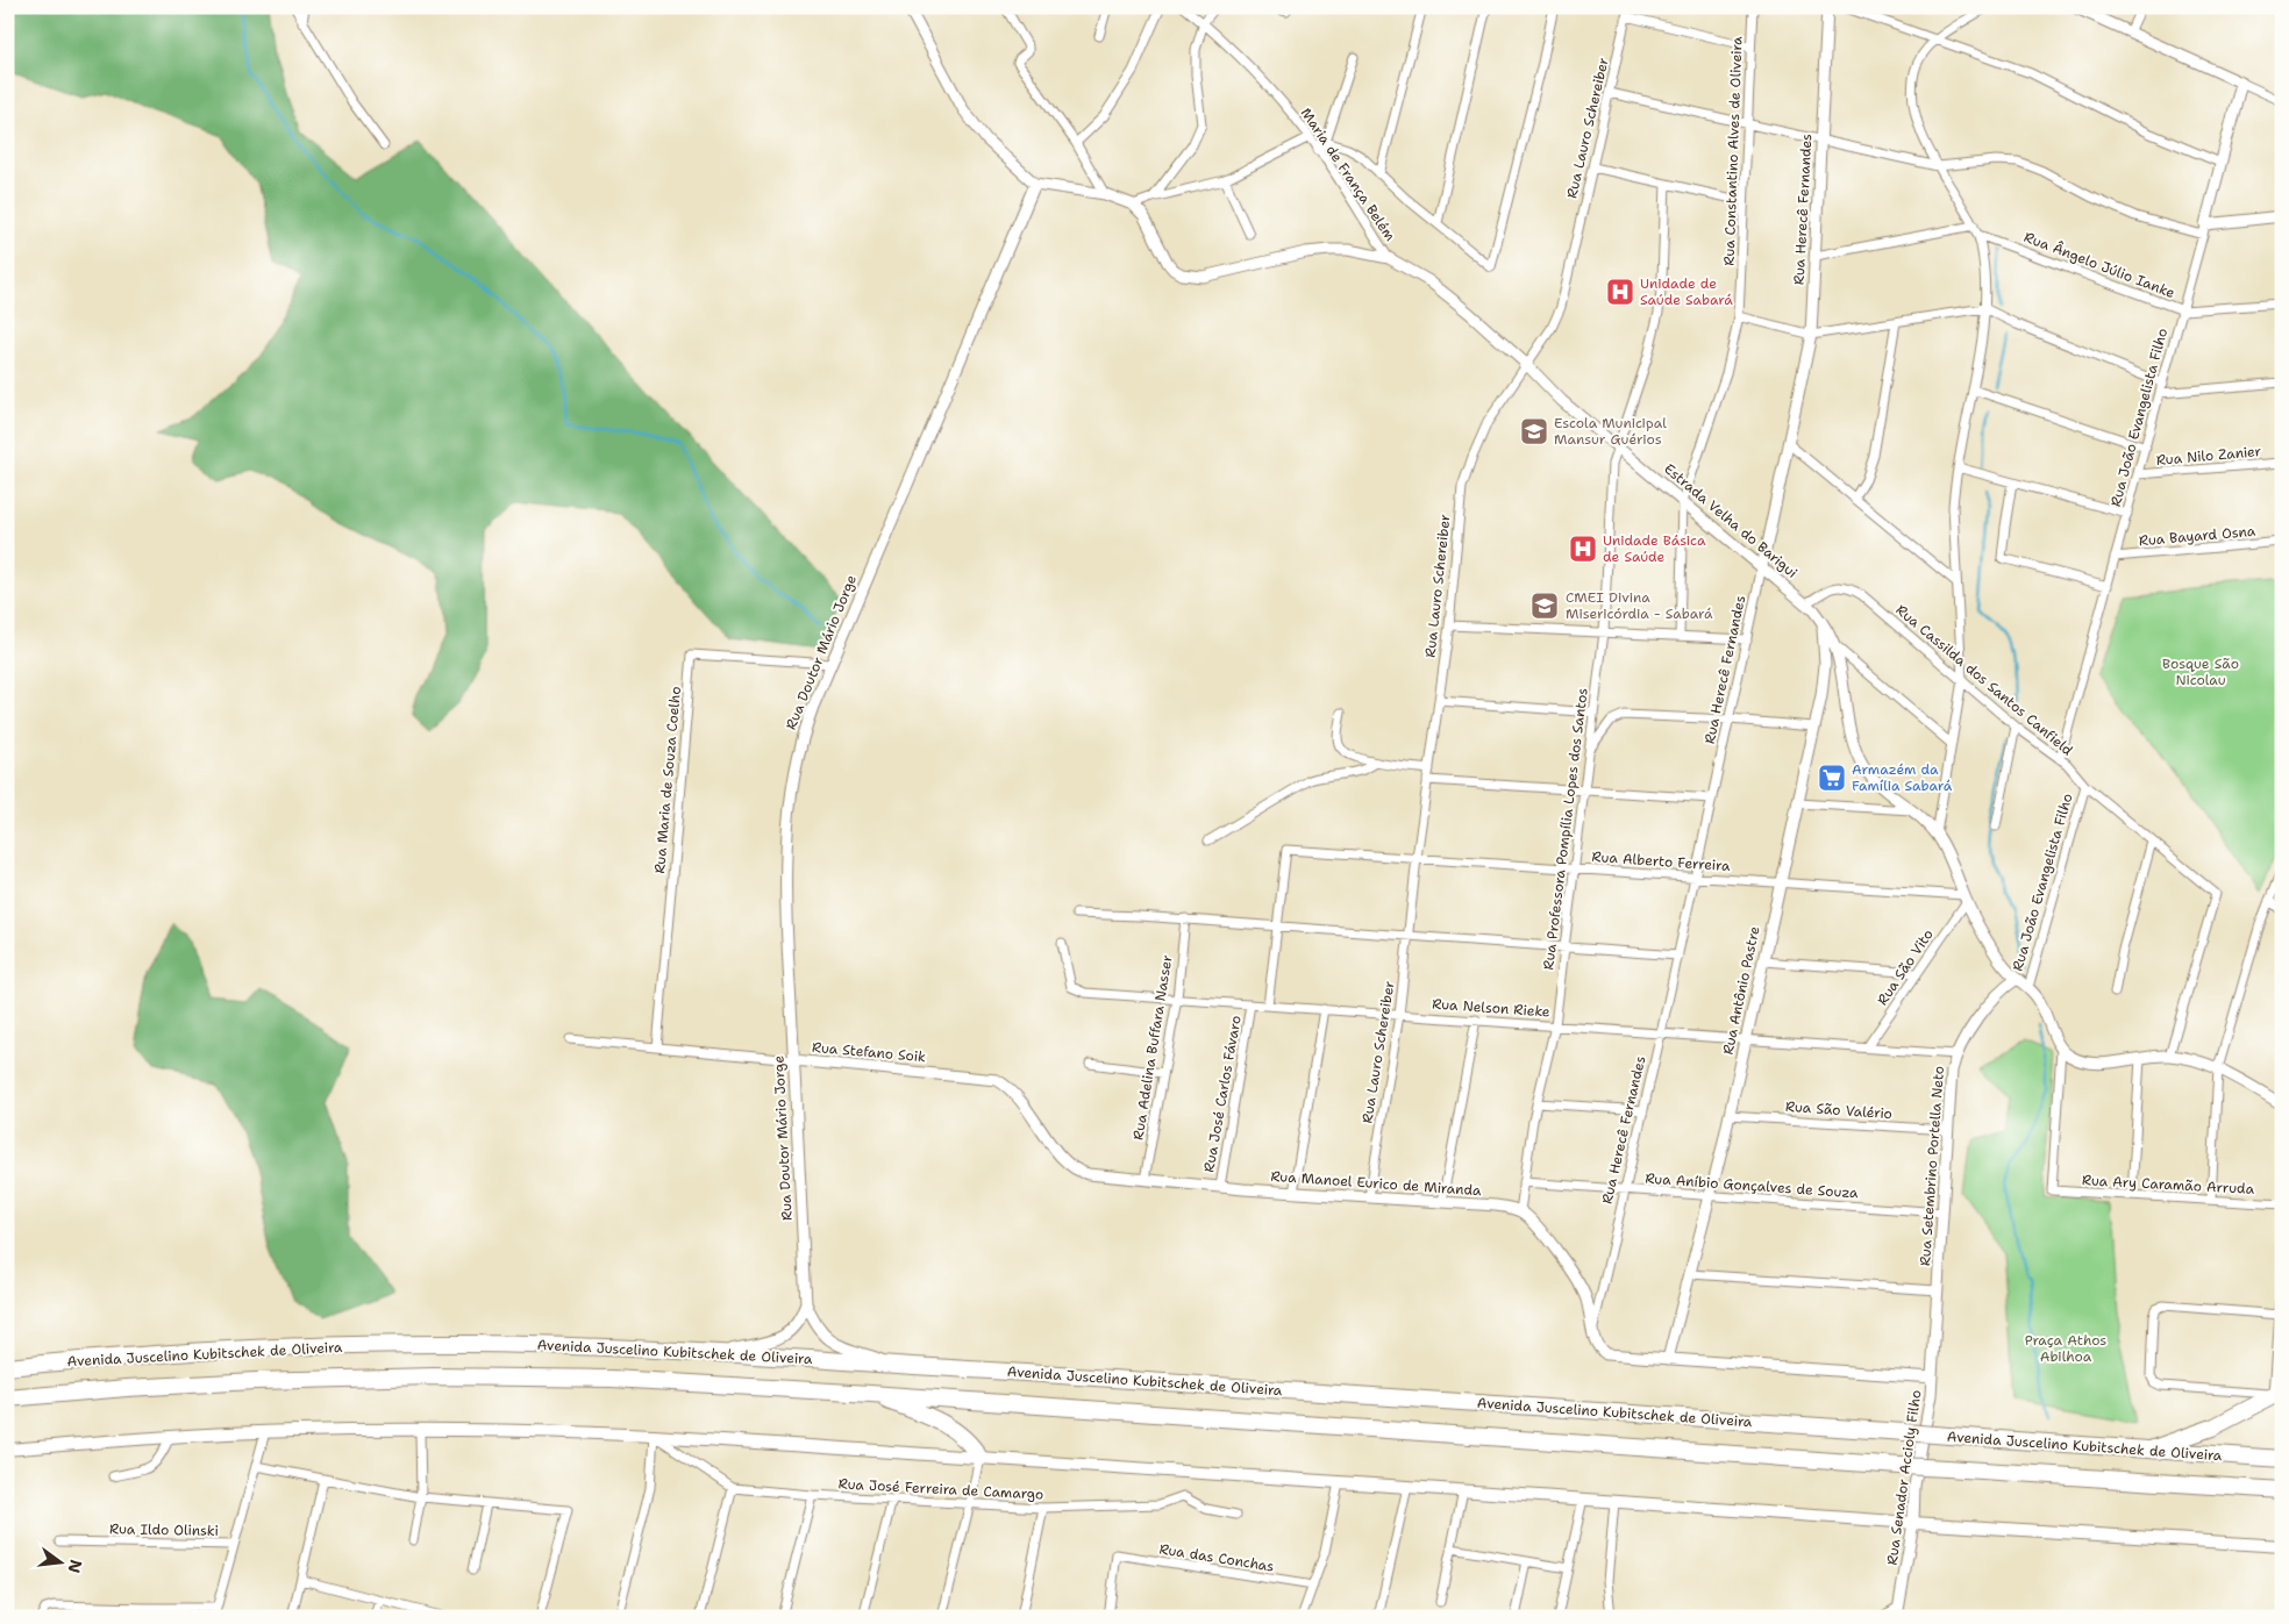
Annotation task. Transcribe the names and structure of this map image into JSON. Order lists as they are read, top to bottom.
{
  "streets": {
    "highway": ["Avenida Juscelino Kubitschek de Oliveira"],
    "street": [
      "Rua Lauro Schereiber",
      "Rua Constantino Alves de Oliveira",
      "Maria de França Belém",
      "Rua Herecê Fernandes",
      "Rua Ângelo Júlio Ianke",
      "Rua João Evangelista Filho",
      "Rua Nilo Zanier",
      "Estrada Velha do Barigui",
      "Rua Bayard Osna",
      "Rua Doutor Mário Jorge",
      "Rua Cassilda dos Santos Canfield",
      "Rua Maria de Souza Coelho",
      "Rua Professora Pompília Lopes dos Santos",
      "Rua Alberto Ferreira",
      "Rua São Vito",
      "Rua Antônio Pastre",
      "Rua Nelson Rieke",
      "Rua Adelina Buffara Nasser",
      "Rua Stefano Soik",
      "Rua José Carlos Fávaro",
      "Rua São Valério",
      "Rua Setembrino Portella Neto",
      "Rua Manoel Eurico de Miranda",
      "Rua Ary Caramão Arruda",
      "Rua Aníbio Gonçalves de Souza",
      "Rua Senador Accioly Filho",
      "Rua José Ferreira de Camargo",
      "Rua Ildo Olinski",
      "Rua das Conchas"
    ]
  },
  "crossings": [
    ["Rua Lauro Schereiber", "Estrada Velha do Barigui"],
    ["Rua Lauro Schereiber", "Rua Alberto Ferreira"],
    ["Rua Lauro Schereiber", "Rua Nelson Rieke"],
    ["Rua Lauro Schereiber", "Rua Manoel Eurico de Miranda"],
    ["Rua Constantino Alves de Oliveira", "Estrada Velha do Barigui"],
    ["Maria de França Belém", "Estrada Velha do Barigui"],
    ["Rua Herecê Fernandes", "Estrada Velha do Barigui"],
    ["Rua Herecê Fernandes", "Rua Alberto Ferreira"],
    ["Rua Herecê Fernandes", "Rua Nelson Rieke"],
    ["Rua Herecê Fernandes", "Rua Aníbio Gonçalves de Souza"],
    ["Rua Ângelo Júlio Ianke", "Rua João Evangelista Filho"],
    ["Rua João Evangelista Filho", "Rua Nilo Zanier"],
    ["Rua João Evangelista Filho", "Estrada Velha do Barigui"],
    ["Rua João Evangelista Filho", "Rua Bayard Osna"],
    ["Rua João Evangelista Filho", "Rua Cassilda dos Santos Canfield"],
    ["Estrada Velha do Barigui", "Rua Cassilda dos Santos Canfield"],
    ["Estrada Velha do Barigui", "Rua Professora Pompília Lopes dos Santos"],
    ["Estrada Velha do Barigui", "Rua Alberto Ferreira"],
    ["Estrada Velha do Barigui", "Rua São Vito"],
    ["Estrada Velha do Barigui", "Rua Antônio Pastre"],
    ["Estrada Velha do Barigui", "Rua Setembrino Portella Neto"],
    ["Estrada Velha do Barigui", "Rua Ary Caramão Arruda"],
    ["Rua Doutor Mário Jorge", "Rua Maria de Souza Coelho"],
    ["Rua Doutor Mário Jorge", "Rua Stefano Soik"],
    ["Rua Doutor Mário Jorge", "Avenida Juscelino Kubitschek de Oliveira"],
    ["Rua Maria de Souza Coelho", "Rua Stefano Soik"],
    ["Rua Professora Pompília Lopes dos Santos", "Rua Alberto Ferreira"],
    ["Rua Professora Pompília Lopes dos Santos", "Rua Nelson Rieke"],
    ["Rua Professora Pompília Lopes dos Santos", "Rua Manoel Eurico de Miranda"],
    ["Rua Professora Pompília Lopes dos Santos", "Rua Aníbio Gonçalves de Souza"],
    ["Rua Alberto Ferreira", "Rua São Vito"],
    ["Rua Alberto Ferreira", "Rua Antônio Pastre"],
    ["Rua São Vito", "Rua Nelson Rieke"],
    ["Rua Antônio Pastre", "Rua Nelson Rieke"],
    ["Rua Antônio Pastre", "Rua São Valério"],
    ["Rua Antônio Pastre", "Rua Aníbio Gonçalves de Souza"],
    ["Rua Nelson Rieke", "Rua Adelina Buffara Nasser"],
    ["Rua Nelson Rieke", "Rua José Carlos Fávaro"],
    ["Rua Nelson Rieke", "Rua Setembrino Portella Neto"],
    ["Rua Adelina Buffara Nasser", "Rua Manoel Eurico de Miranda"],
    ["Rua Stefano Soik", "Rua Manoel Eurico de Miranda"],
    ["Rua José Carlos Fávaro", "Rua Manoel Eurico de Miranda"],
    ["Rua São Valério", "Rua Setembrino Portella Neto"],
    ["Rua Setembrino Portella Neto", "Rua Aníbio Gonçalves de Souza"],
    ["Rua Setembrino Portella Neto", "Rua Senador Accioly Filho"]
  ],
  "parks": ["Bosque São Nicolau", "Praça Athos Abilhoa"],
  "places": {
    "hospital": ["Unidade de Saúde Sabará", "Unidade Básica de Saúde"],
    "school or university": ["Escola Municipal Mansur Guérios", "CMEI Divina Misericórdia - Sabará"],
    "supermarket": ["Armazém da Família Sabará"]
  },
  "north": "right"
}
